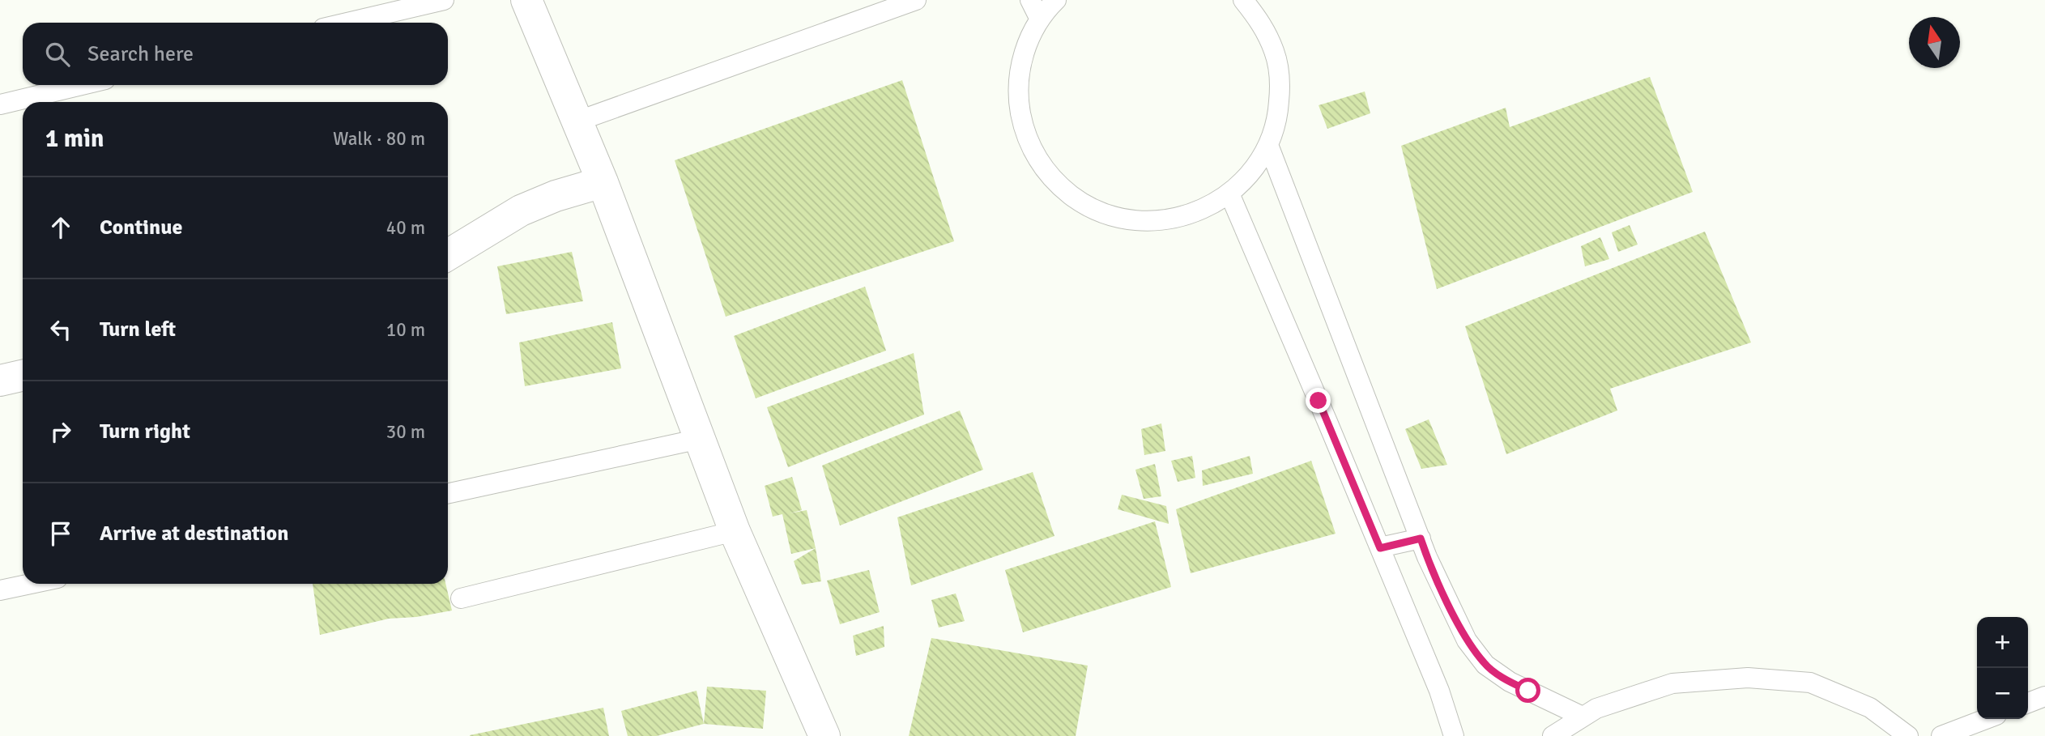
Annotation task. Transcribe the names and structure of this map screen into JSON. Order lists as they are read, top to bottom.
{
  "north": "top",
  "page": {
    "search": "Search here",
    "heading": ["1 min", "Walk · 80 m"],
    "list": [
      ["Continue", "40 m"],
      ["Turn left", "10 m"],
      ["Turn right", "30 m"],
      "Arrive at destination"
    ],
    "map_buttons": ["+", "−"]
  }
}
